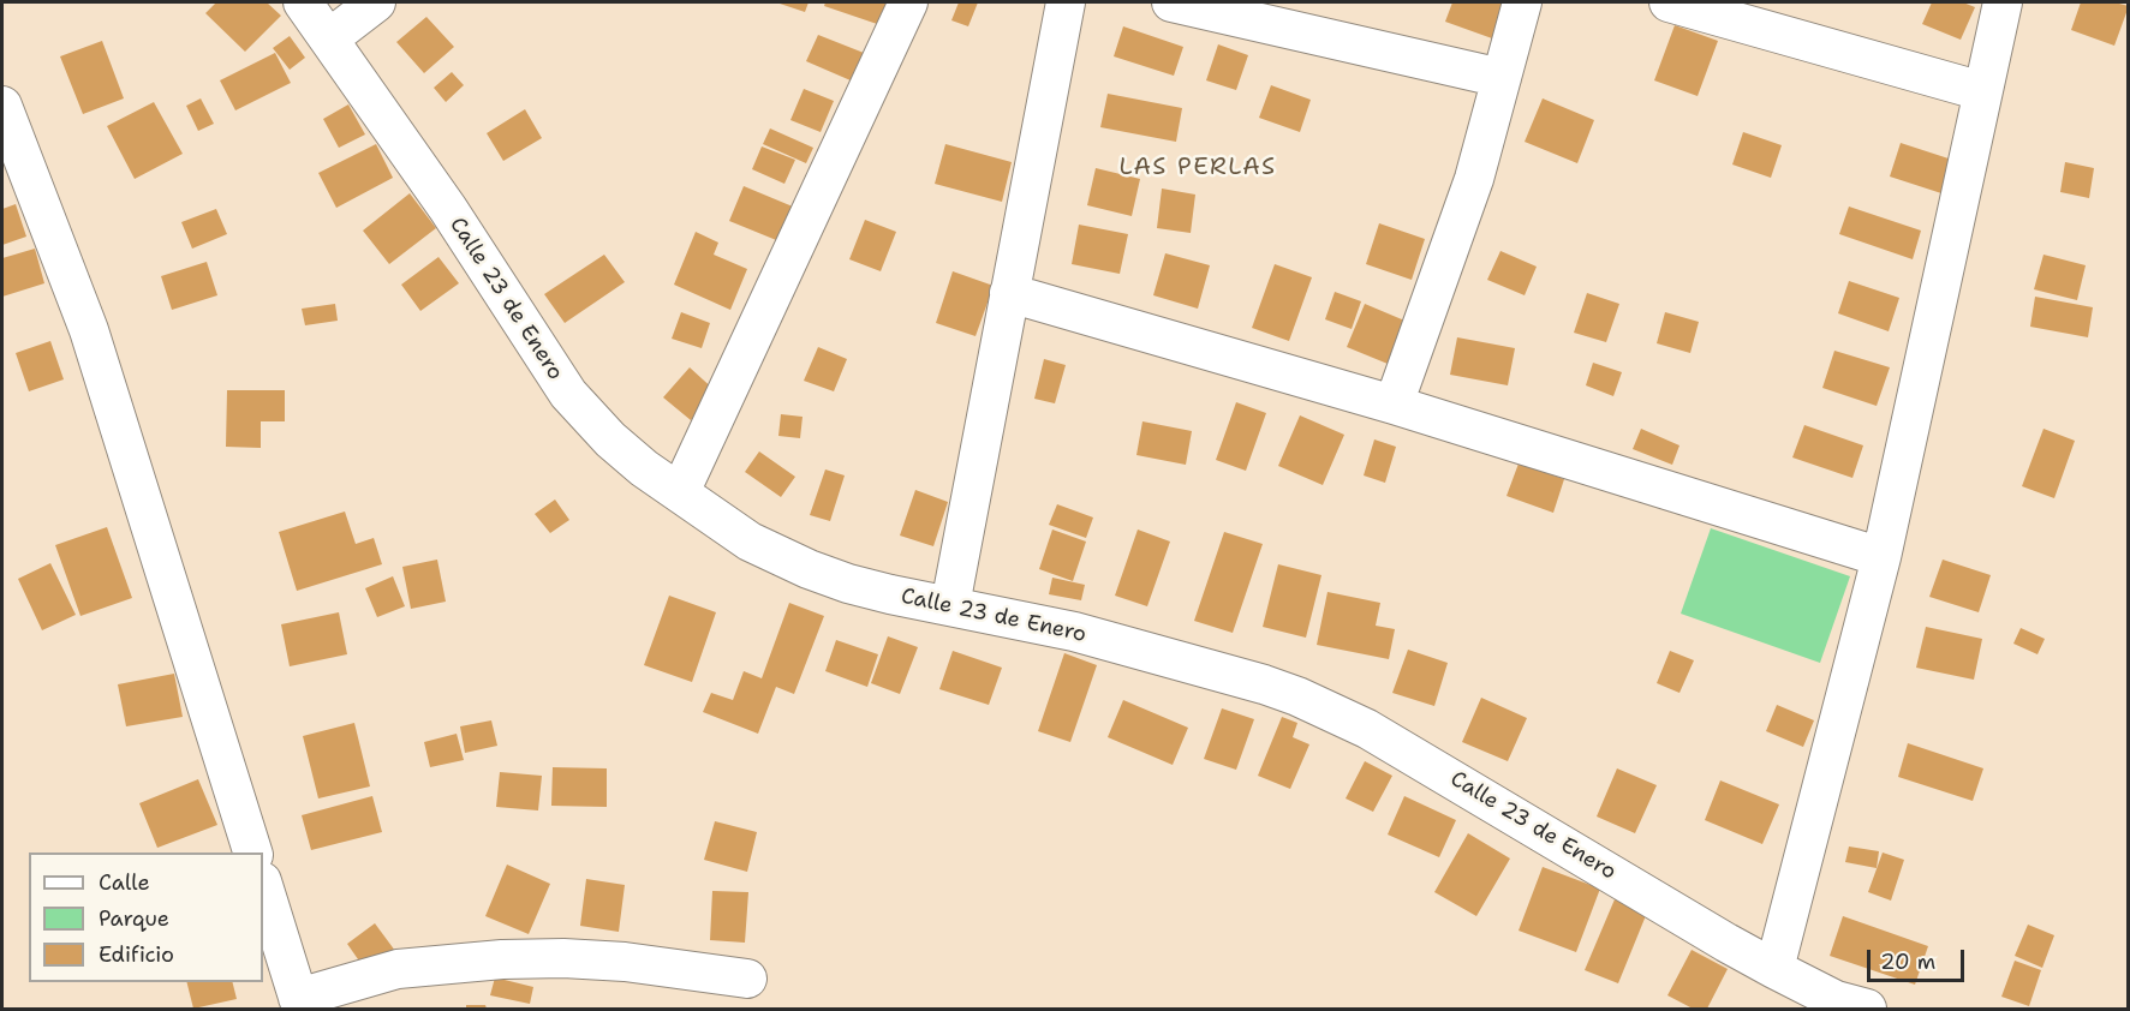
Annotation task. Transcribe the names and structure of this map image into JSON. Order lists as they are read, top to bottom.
{
  "streets": {
    "street": ["Calle 23 de Enero"]
  },
  "districts": ["LAS PERLAS"],
  "legend": ["Calle", "Parque", "Edificio"],
  "scale_bar": "20 m"
}
